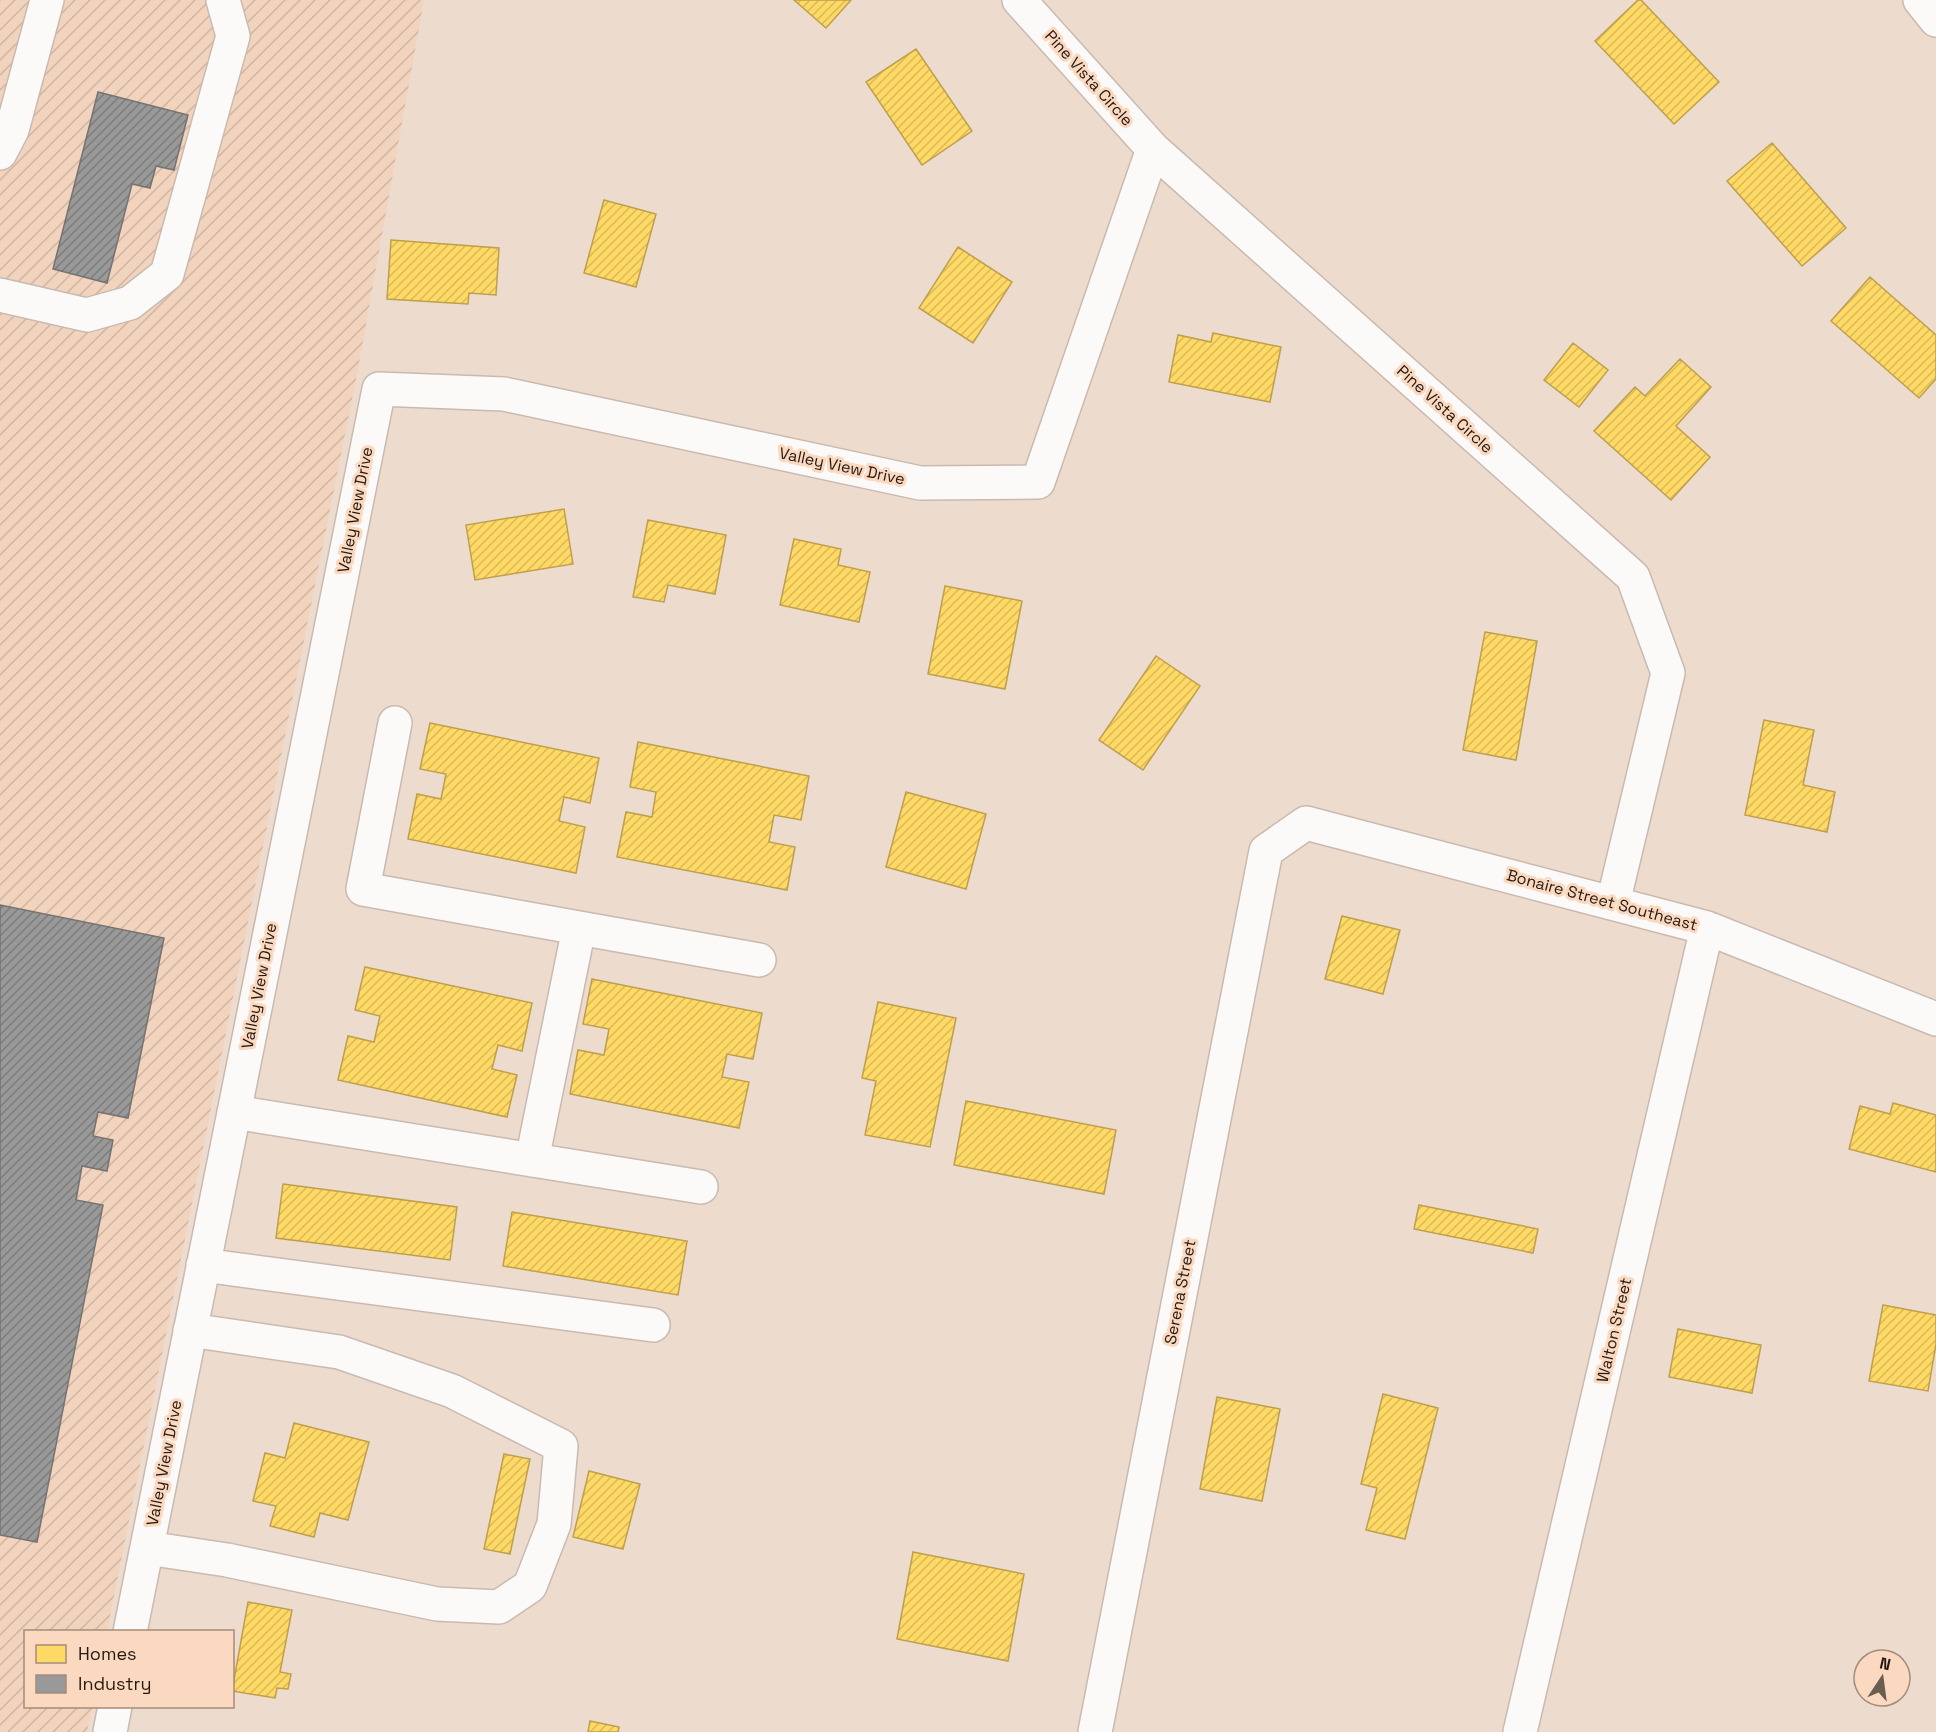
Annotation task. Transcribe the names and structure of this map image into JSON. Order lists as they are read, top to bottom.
{
  "streets": {
    "street": [
      "Pine Vista Circle",
      "Valley View Drive",
      "Bonaire Street Southeast",
      "Serena Street",
      "Walton Street"
    ]
  },
  "crossings": [
    ["Pine Vista Circle", "Valley View Drive"],
    ["Pine Vista Circle", "Bonaire Street Southeast"],
    ["Bonaire Street Southeast", "Serena Street"],
    ["Bonaire Street Southeast", "Walton Street"]
  ],
  "legend": ["Homes", "Industry"],
  "north": "top"
}
